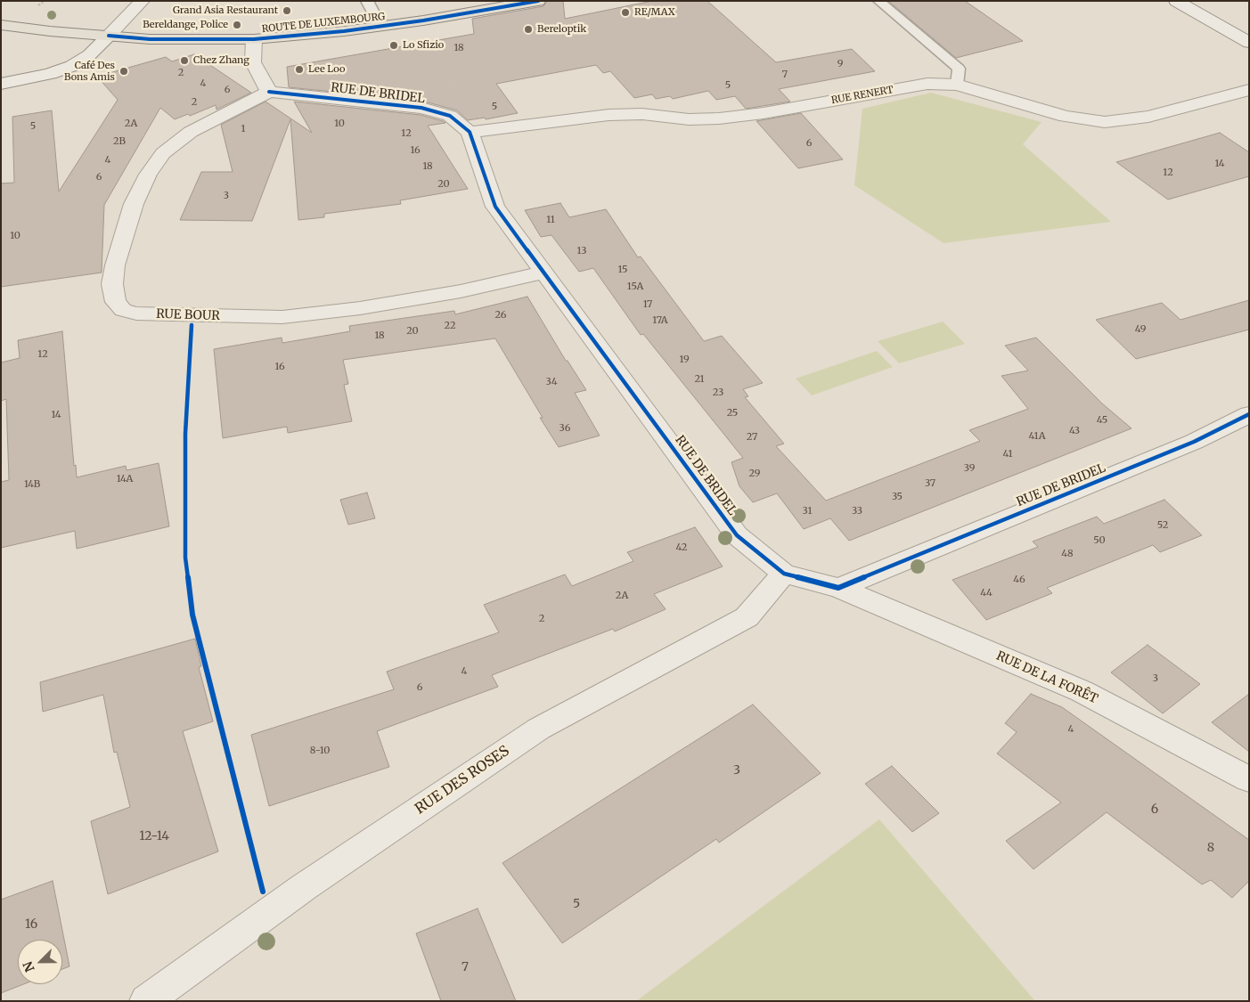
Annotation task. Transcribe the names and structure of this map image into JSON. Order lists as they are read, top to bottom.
{
  "streets": {
    "main road": ["ROUTE DE LUXEMBOURG"],
    "street": [
      "RUE DE BRIDEL",
      "RUE RENERT",
      "RUE BOUR",
      "RUE DE LA FORÊT",
      "RUE DES ROSES"
    ]
  },
  "crossings": [
    ["RUE DE BRIDEL", "RUE RENERT"],
    ["RUE DE BRIDEL", "RUE BOUR"],
    ["RUE DE BRIDEL", "RUE DE LA FORÊT"],
    ["RUE DE BRIDEL", "RUE DES ROSES"]
  ],
  "places": [
    "Grand Asia Restaurant",
    "RE/MAX",
    "Bereldange, Police",
    "Bereloptik",
    "Lo Sfizio",
    "Chez Zhang",
    "Lee Loo",
    "Café Des Bons Amis"
  ],
  "house_numbers": [
    "18",
    "9",
    "2",
    "7",
    "4",
    "5",
    "6",
    "2",
    "5",
    "2A",
    "10",
    "5",
    "1",
    "12",
    "2B",
    "6",
    "16",
    "4",
    "14",
    "18",
    "12",
    "6",
    "20",
    "3",
    "11",
    "10",
    "13",
    "15",
    "15A",
    "17",
    "26",
    "17A",
    "22",
    "49",
    "20",
    "18",
    "12",
    "19",
    "16",
    "21",
    "34",
    "23",
    "25",
    "14",
    "45",
    "36",
    "43",
    "41A",
    "27",
    "41",
    "39",
    "29",
    "14A",
    "37",
    "14B",
    "35",
    "31",
    "33",
    "52",
    "50",
    "42",
    "48",
    "46",
    "44",
    "2A",
    "2",
    "4",
    "3",
    "6",
    "4",
    "8-10",
    "3",
    "6",
    "12-14",
    "8",
    "5",
    "16",
    "7"
  ],
  "north": "bottom left"
}
